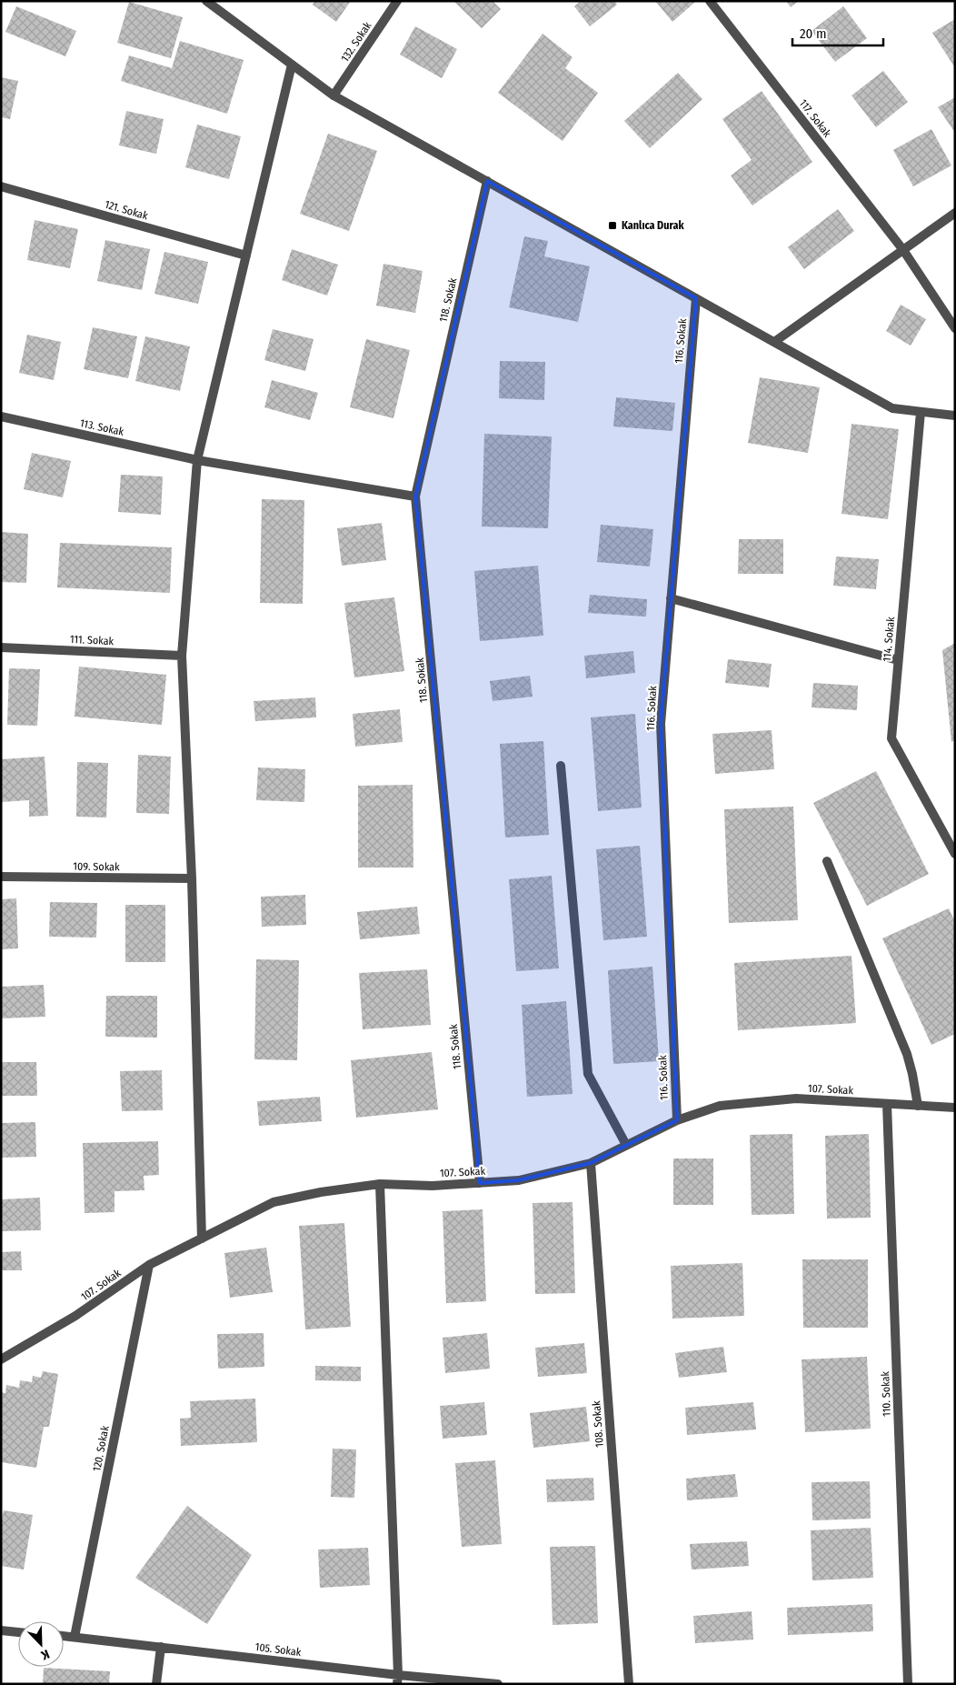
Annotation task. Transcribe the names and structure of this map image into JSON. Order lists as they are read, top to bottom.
{
  "streets": {
    "street": [
      "132. Sokak",
      "117. Sokak",
      "121. Sokak",
      "118. Sokak",
      "116. Sokak",
      "113. Sokak",
      "114. Sokak",
      "111. Sokak",
      "109. Sokak",
      "107. Sokak",
      "110. Sokak",
      "108. Sokak",
      "120. Sokak",
      "105. Sokak"
    ]
  },
  "crossings": [
    ["118. Sokak", "113. Sokak"],
    ["118. Sokak", "107. Sokak"],
    ["116. Sokak", "107. Sokak"],
    ["107. Sokak", "110. Sokak"],
    ["107. Sokak", "108. Sokak"],
    ["107. Sokak", "120. Sokak"],
    ["120. Sokak", "105. Sokak"]
  ],
  "places": {
    "transit": ["Kanlıca Durak"]
  },
  "scale_bar": "20 m",
  "north": "bottom right"
}
